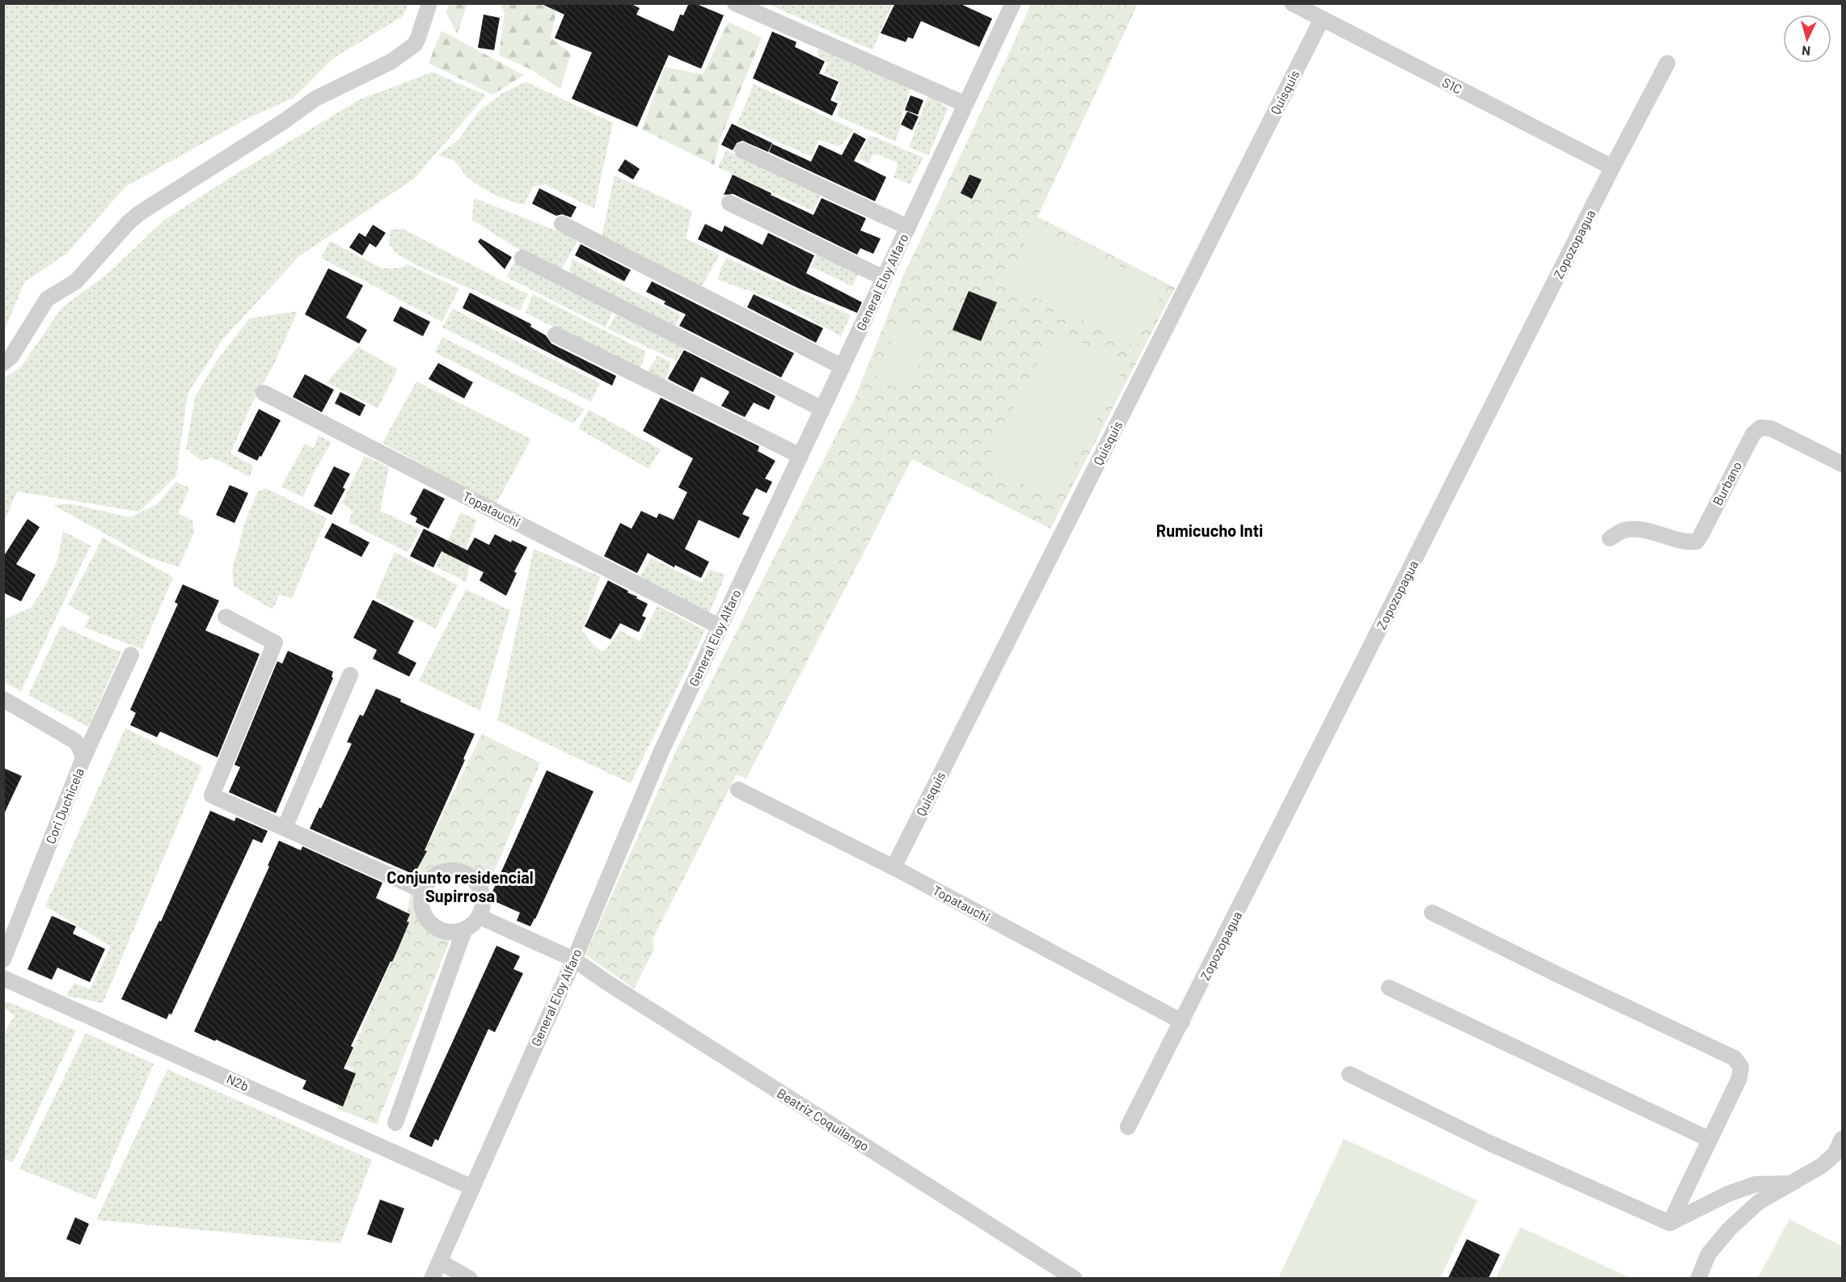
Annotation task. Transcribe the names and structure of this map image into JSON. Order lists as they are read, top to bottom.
{
  "streets": {
    "street": [
      "S1C",
      "Quisquis",
      "Zopozopagua",
      "General Eloy Alfaro",
      "Burbano",
      "Topatauchi",
      "Cori Duchicela",
      "N2b",
      "Beatriz Coquilango"
    ]
  },
  "crossings": [
    ["S1C", "Quisquis"],
    ["S1C", "Zopozopagua"],
    ["Quisquis", "Topatauchi"],
    ["Zopozopagua", "Topatauchi"],
    ["General Eloy Alfaro", "Topatauchi"],
    ["General Eloy Alfaro", "N2b"],
    ["General Eloy Alfaro", "Beatriz Coquilango"]
  ],
  "districts": ["Rumicucho Inti", "Conjunto residencial Supirrosa"],
  "north": "bottom"
}
